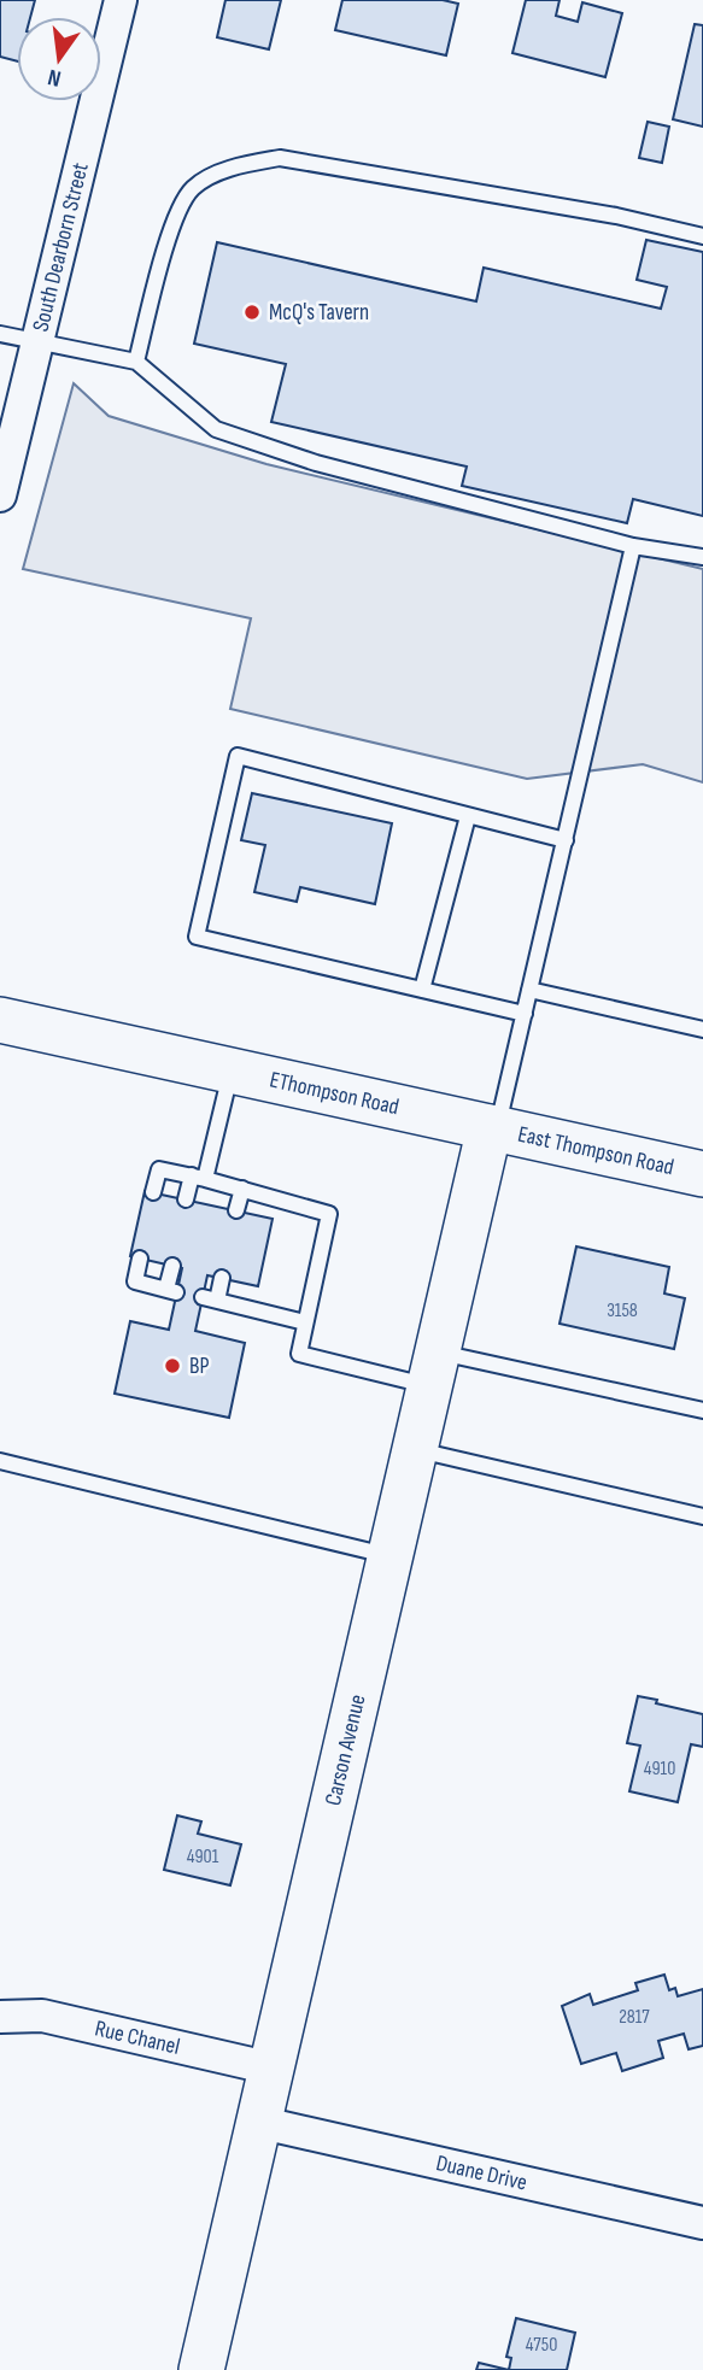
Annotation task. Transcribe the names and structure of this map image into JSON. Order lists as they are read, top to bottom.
{
  "streets": {
    "main road": ["EThompson Road", "East Thompson Road", "Carson Avenue"],
    "street": ["South Dearborn Street", "Rue Chanel", "Duane Drive"]
  },
  "crossings": [
    ["EThompson Road", "East Thompson Road"],
    ["EThompson Road", "Carson Avenue"],
    ["East Thompson Road", "Carson Avenue"],
    ["Carson Avenue", "Rue Chanel"],
    ["Carson Avenue", "Duane Drive"]
  ],
  "places": ["McQ's Tavern", "BP"],
  "house_numbers": [
    "3158",
    "4910",
    "4901",
    "2817",
    "4750"
  ],
  "north": "bottom"
}
